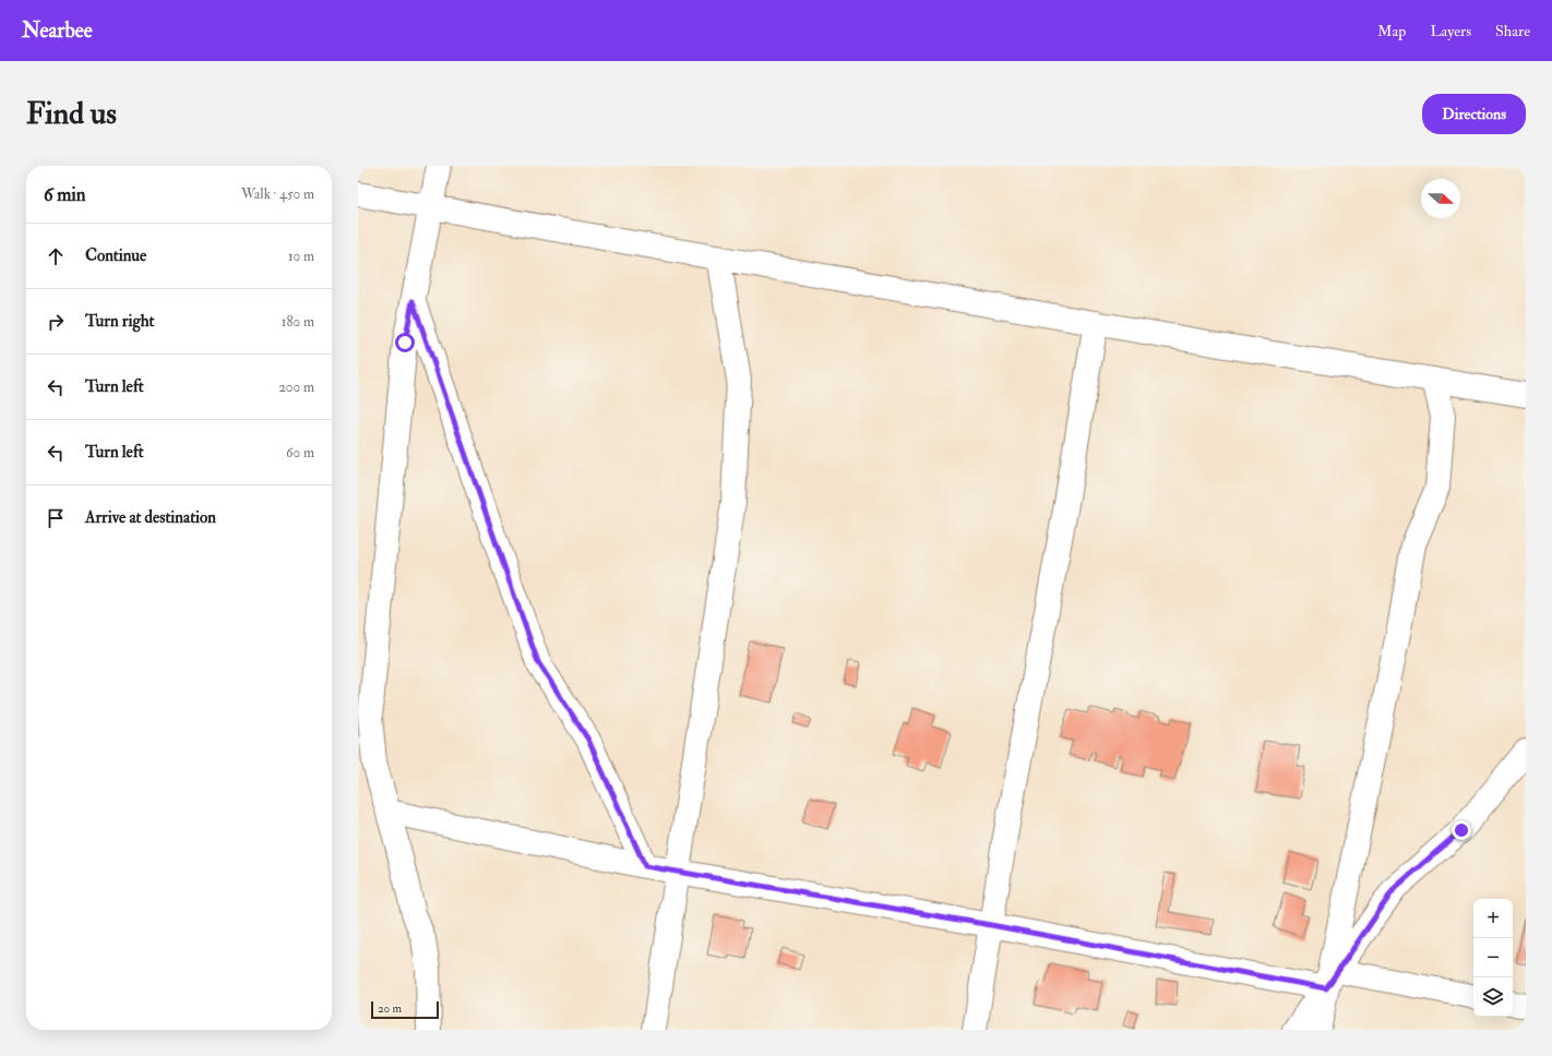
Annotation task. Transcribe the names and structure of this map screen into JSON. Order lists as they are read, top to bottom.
{
  "scale_bar": "20 m",
  "north": "right",
  "page": {
    "header": "Nearbee",
    "nav": ["Map", "Layers", "Share"],
    "buttons": "Directions",
    "title": "Find us",
    "heading": ["6 min", "Walk · 450 m"],
    "list": [
      ["Continue", "10 m"],
      ["Turn right", "180 m"],
      ["Turn left", "200 m"],
      ["Turn left", "60 m"],
      "Arrive at destination"
    ],
    "map_buttons": ["+", "−"],
    "scale": "20 m"
  }
}
